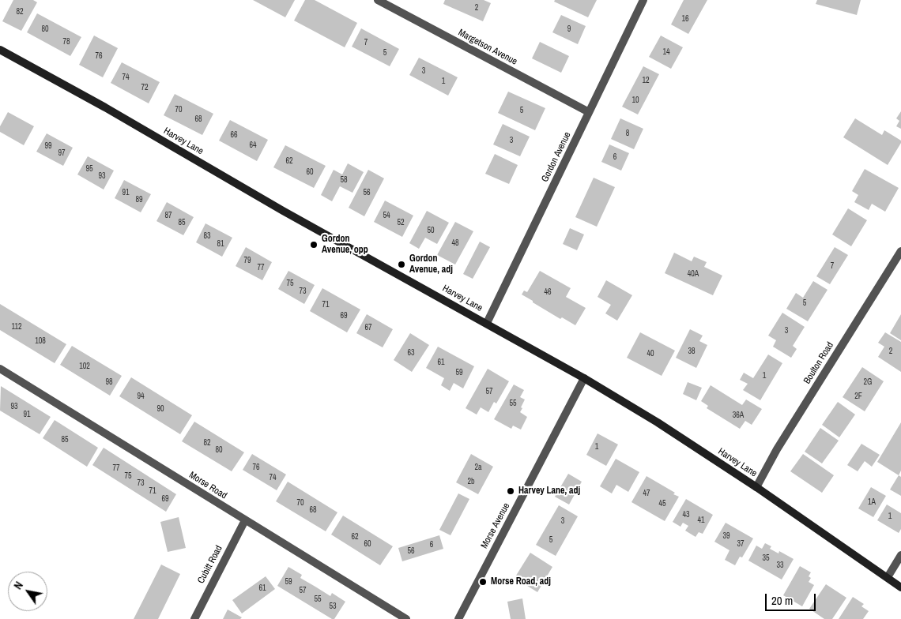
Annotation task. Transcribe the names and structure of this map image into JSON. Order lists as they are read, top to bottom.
{
  "streets": {
    "street": [
      "Margetson Avenue",
      "Harvey Lane",
      "Gordon Avenue",
      "Boulton Road",
      "Morse Road",
      "Morse Avenue",
      "Cubitt Road"
    ]
  },
  "crossings": [
    ["Margetson Avenue", "Gordon Avenue"],
    ["Harvey Lane", "Gordon Avenue"],
    ["Harvey Lane", "Boulton Road"],
    ["Harvey Lane", "Morse Avenue"],
    ["Morse Road", "Cubitt Road"]
  ],
  "places": [
    "Gordon Avenue, opp",
    "Gordon Avenue, adj",
    "Harvey Lane, adj",
    "Morse Road, adj"
  ],
  "house_numbers": [
    "2",
    "82",
    "16",
    "80",
    "9",
    "78",
    "7",
    "14",
    "5",
    "76",
    "3",
    "74",
    "12",
    "1",
    "72",
    "10",
    "70",
    "5",
    "68",
    "8",
    "66",
    "3",
    "64",
    "99",
    "97",
    "6",
    "62",
    "95",
    "60",
    "93",
    "58",
    "91",
    "56",
    "89",
    "87",
    "54",
    "85",
    "52",
    "50",
    "83",
    "48",
    "81",
    "79",
    "7",
    "77",
    "40A",
    "75",
    "73",
    "46",
    "5",
    "71",
    "69",
    "112",
    "67",
    "3",
    "108",
    "38",
    "2",
    "63",
    "40",
    "61",
    "102",
    "59",
    "1",
    "98",
    "2G",
    "57",
    "94",
    "2F",
    "55",
    "93",
    "90",
    "91",
    "36A",
    "85",
    "82",
    "1",
    "80",
    "76",
    "2a",
    "77",
    "75",
    "74",
    "2b",
    "73",
    "71",
    "47",
    "69",
    "1A",
    "70",
    "45",
    "68",
    "43",
    "1",
    "41",
    "3",
    "39",
    "62",
    "5",
    "60",
    "37",
    "6",
    "56",
    "35",
    "33",
    "59",
    "61",
    "57",
    "55",
    "53"
  ],
  "scale_bar": "20 m",
  "north": "top left"
}
